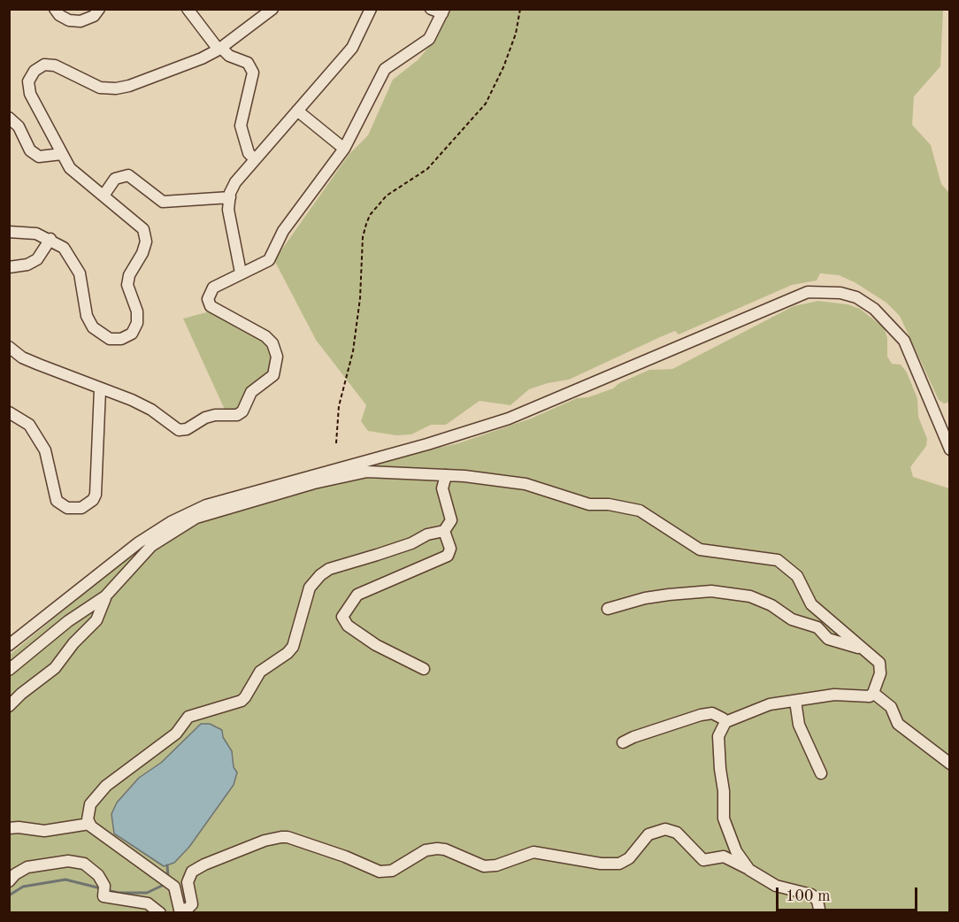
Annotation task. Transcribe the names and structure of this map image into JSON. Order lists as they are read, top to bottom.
{
  "scale_bar": "100 m"
}
